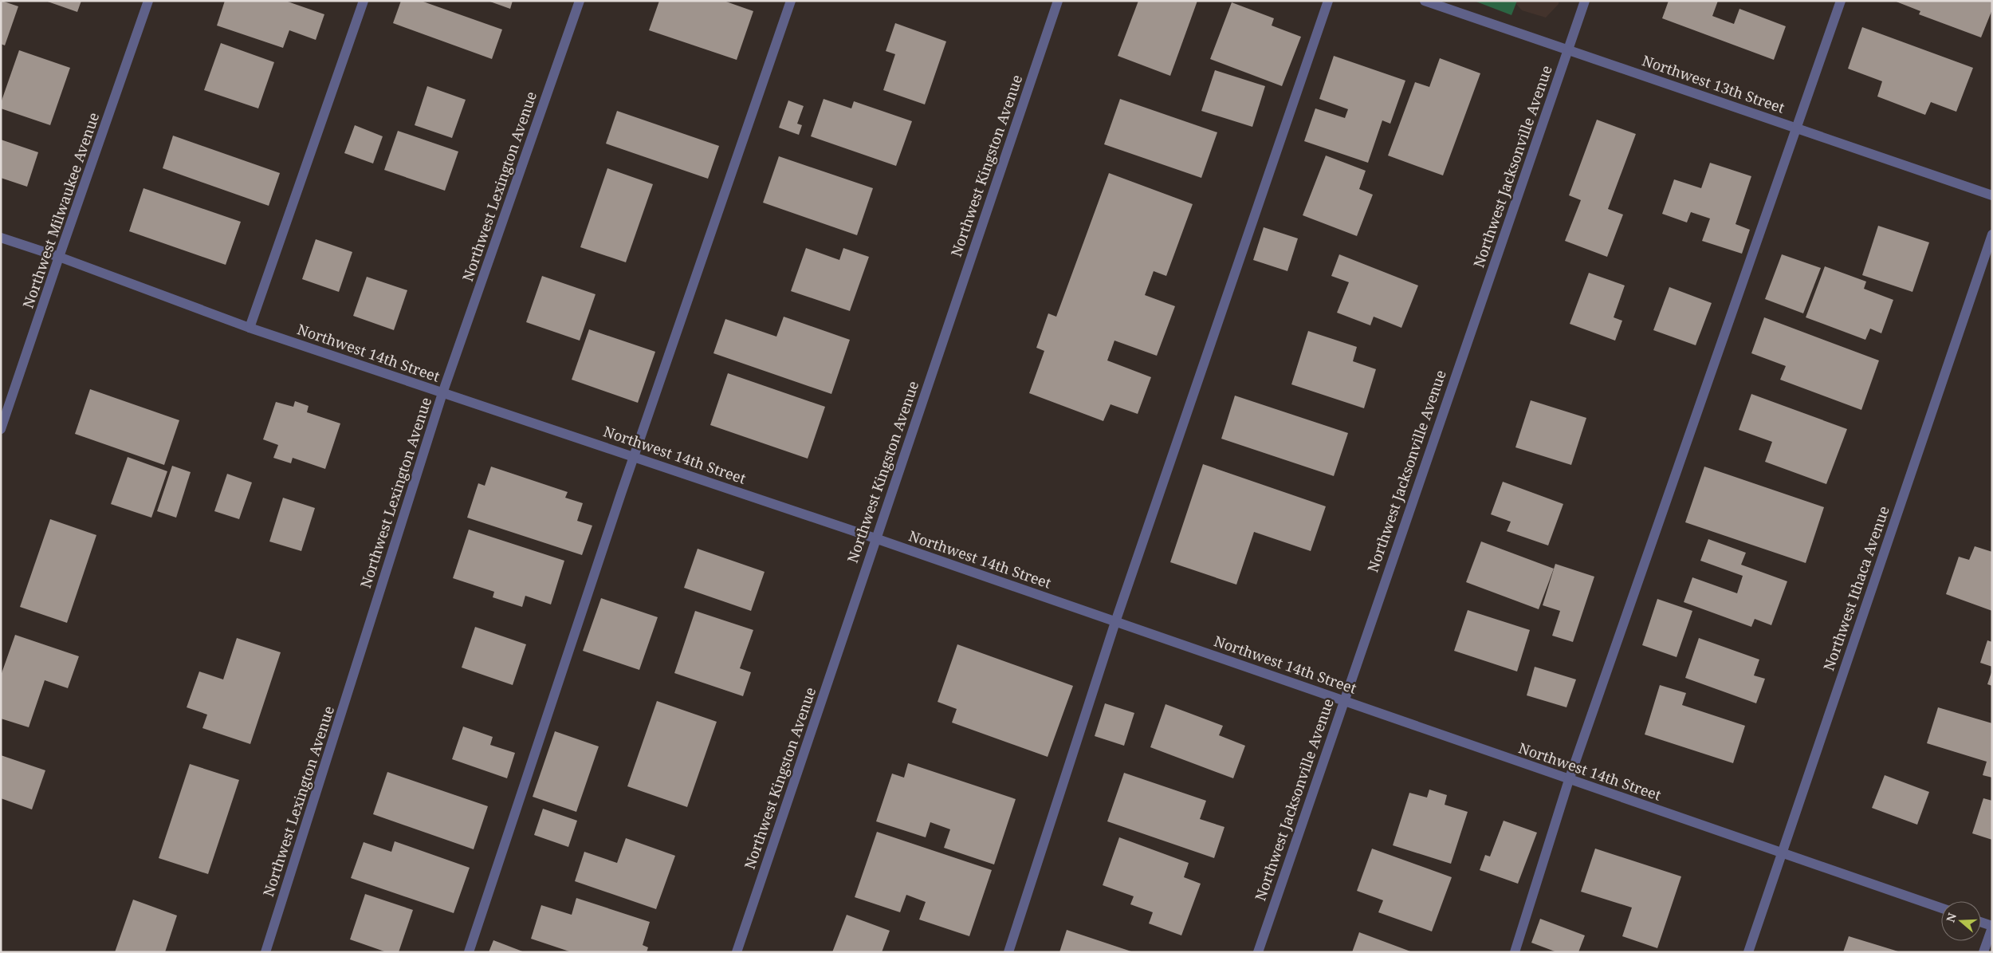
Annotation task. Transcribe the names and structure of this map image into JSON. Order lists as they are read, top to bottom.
{
  "streets": {
    "street": [
      "Northwest 13th Street",
      "Northwest Kingston Avenue",
      "Northwest Jacksonville Avenue",
      "Northwest Lexington Avenue",
      "Northwest Milwaukee Avenue",
      "Northwest 14th Street",
      "Northwest Ithaca Avenue"
    ]
  },
  "crossings": [
    ["Northwest 13th Street", "Northwest Jacksonville Avenue"],
    ["Northwest Kingston Avenue", "Northwest 14th Street"],
    ["Northwest Jacksonville Avenue", "Northwest 14th Street"],
    ["Northwest Lexington Avenue", "Northwest 14th Street"],
    ["Northwest Milwaukee Avenue", "Northwest 14th Street"],
    ["Northwest 14th Street", "Northwest Ithaca Avenue"]
  ],
  "north": "left"
}
